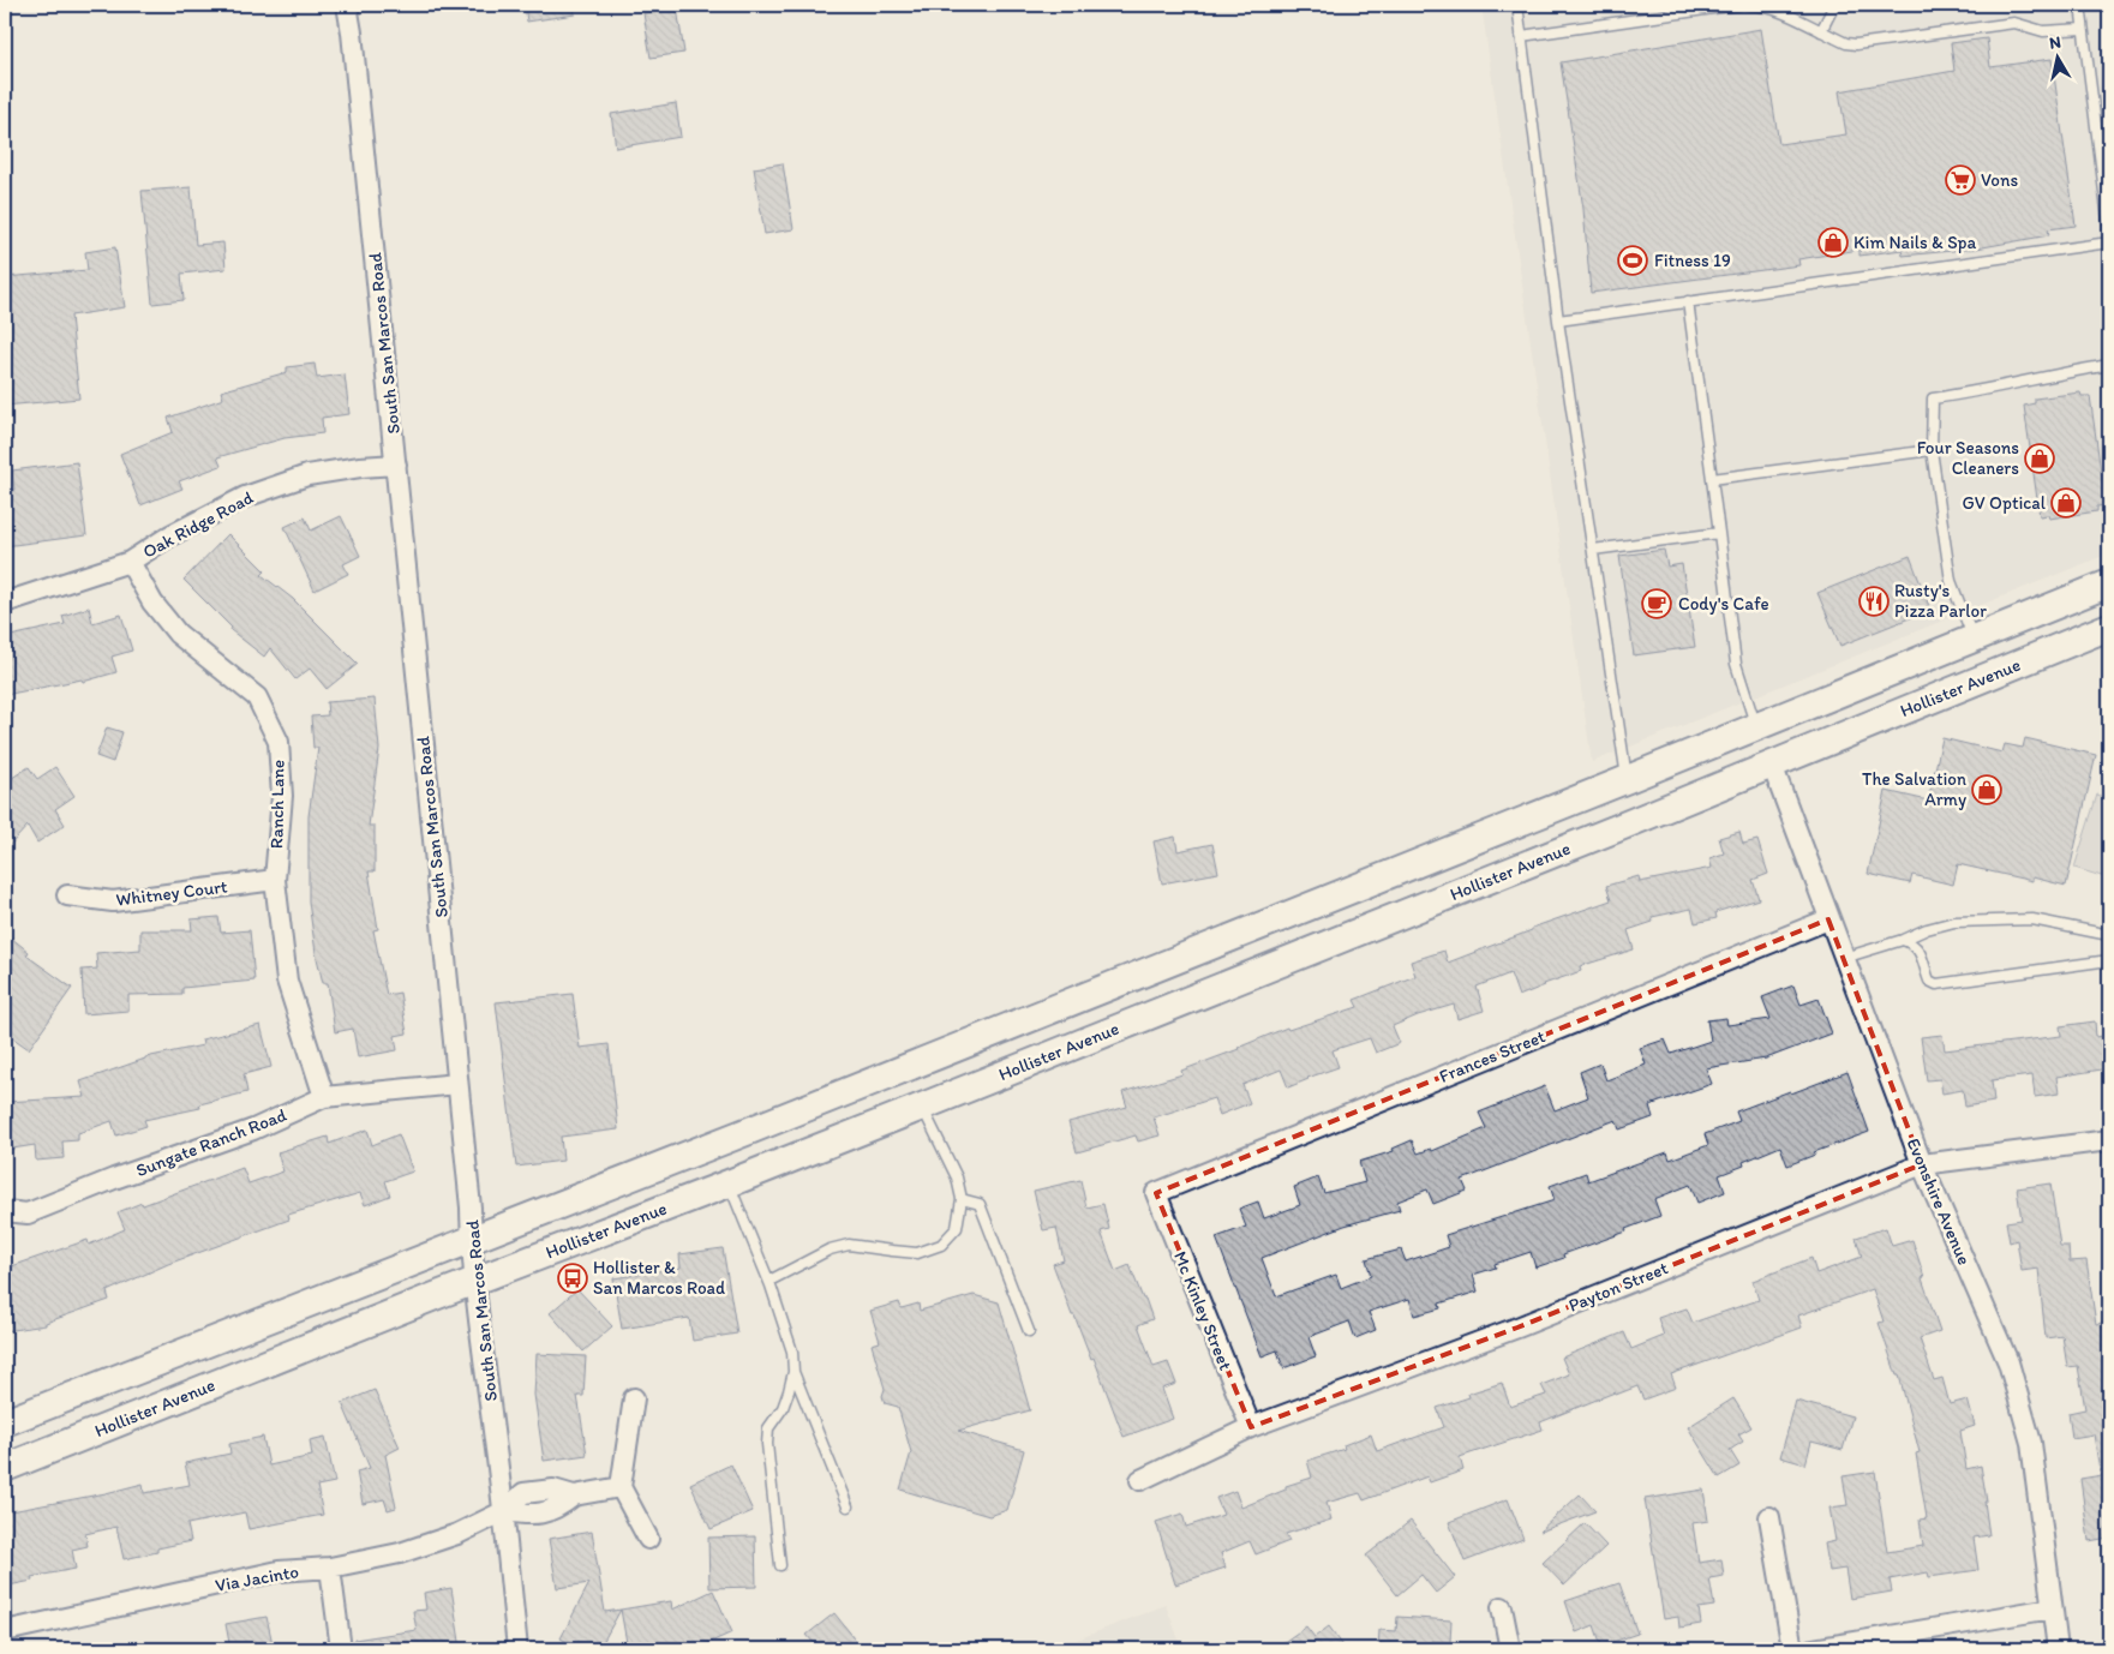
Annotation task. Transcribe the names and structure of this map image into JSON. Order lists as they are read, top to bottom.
{
  "streets": {
    "main road": ["Hollister Avenue"],
    "street": [
      "South San Marcos Road",
      "Oak Ridge Road",
      "Ranch Lane",
      "Whitney Court",
      "Frances Street",
      "Sungate Ranch Road",
      "Evonshire Avenue",
      "Payton Street",
      "Mc Kinley Street",
      "Via Jacinto"
    ]
  },
  "crossings": [
    ["South San Marcos Road", "Oak Ridge Road"],
    ["South San Marcos Road", "Hollister Avenue"],
    ["South San Marcos Road", "Sungate Ranch Road"],
    ["South San Marcos Road", "Via Jacinto"],
    ["Oak Ridge Road", "Ranch Lane"],
    ["Hollister Avenue", "Evonshire Avenue"],
    ["Ranch Lane", "Whitney Court"],
    ["Ranch Lane", "Sungate Ranch Road"],
    ["Frances Street", "Evonshire Avenue"],
    ["Frances Street", "Mc Kinley Street"],
    ["Evonshire Avenue", "Payton Street"],
    ["Payton Street", "Mc Kinley Street"]
  ],
  "places": {
    "supermarket": ["Vons"],
    "shop": [
      "Kim Nails & Spa",
      "Four Seasons Cleaners",
      "GV Optical",
      "The Salvation Army"
    ],
    "sports": ["Fitness 19"],
    "restaurant": ["Rusty's Pizza Parlor"],
    "cafe": ["Cody's Cafe"],
    "bus stop": ["Hollister & San Marcos Road"]
  },
  "north": "top"
}
